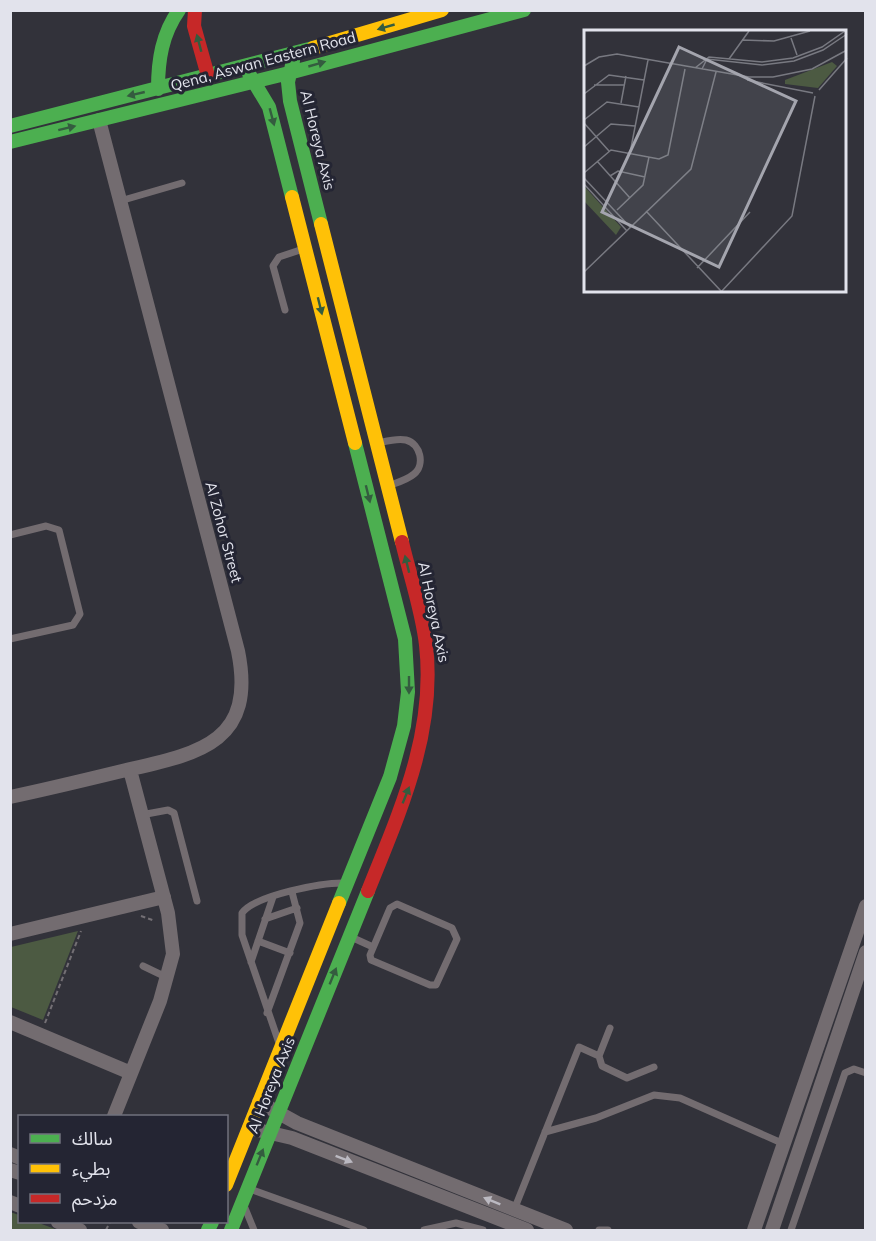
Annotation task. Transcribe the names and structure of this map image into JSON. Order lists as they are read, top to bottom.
{
  "streets": {
    "main road": ["Qena, Aswan Eastern Road", "Al Horeya Axis"],
    "street": ["Al Zohor Street"]
  },
  "crossings": [
    ["Qena, Aswan Eastern Road", "Al Horeya Axis"],
    ["Qena, Aswan Eastern Road", "Al Zohor Street"]
  ],
  "legend": ["سالك", "بطيء", "مزدحم"]
}
